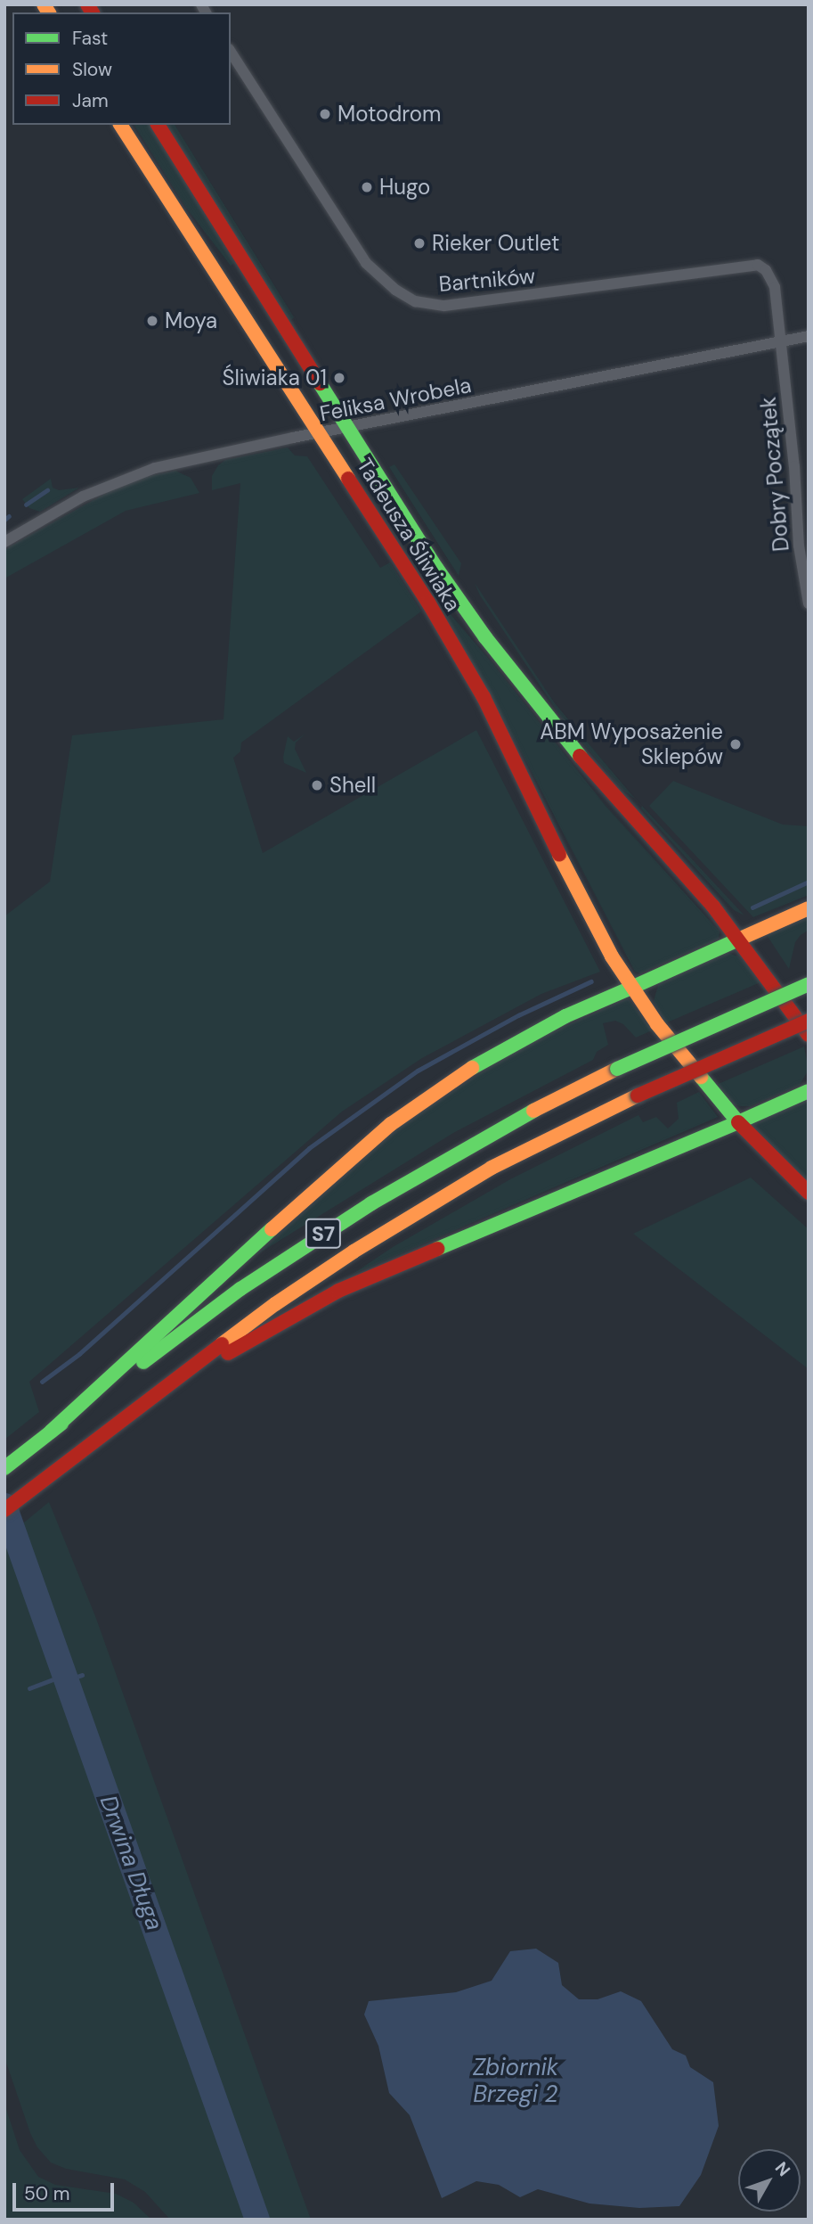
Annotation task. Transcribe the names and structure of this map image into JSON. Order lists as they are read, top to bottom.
{
  "streets": {
    "main road": ["Tadeusza Śliwiaka", "S7"],
    "street": ["Bartników", "Feliksa Wrobela", "Dobry Początek"]
  },
  "crossings": [
    ["Bartników", "Feliksa Wrobela"],
    ["Bartników", "Dobry Początek"],
    ["Feliksa Wrobela", "Dobry Początek"],
    ["Feliksa Wrobela", "Tadeusza Śliwiaka"]
  ],
  "water": ["Drwina Długa", "Zbiornik Brzegi 2"],
  "places": [
    "Motodrom",
    "Hugo",
    "Rieker Outlet",
    "Moya",
    "Śliwiaka 01",
    "ABM Wyposażenie Sklepów",
    "Shell"
  ],
  "legend": ["Fast", "Slow", "Jam"],
  "scale_bar": "50 m",
  "north": "top right"
}
